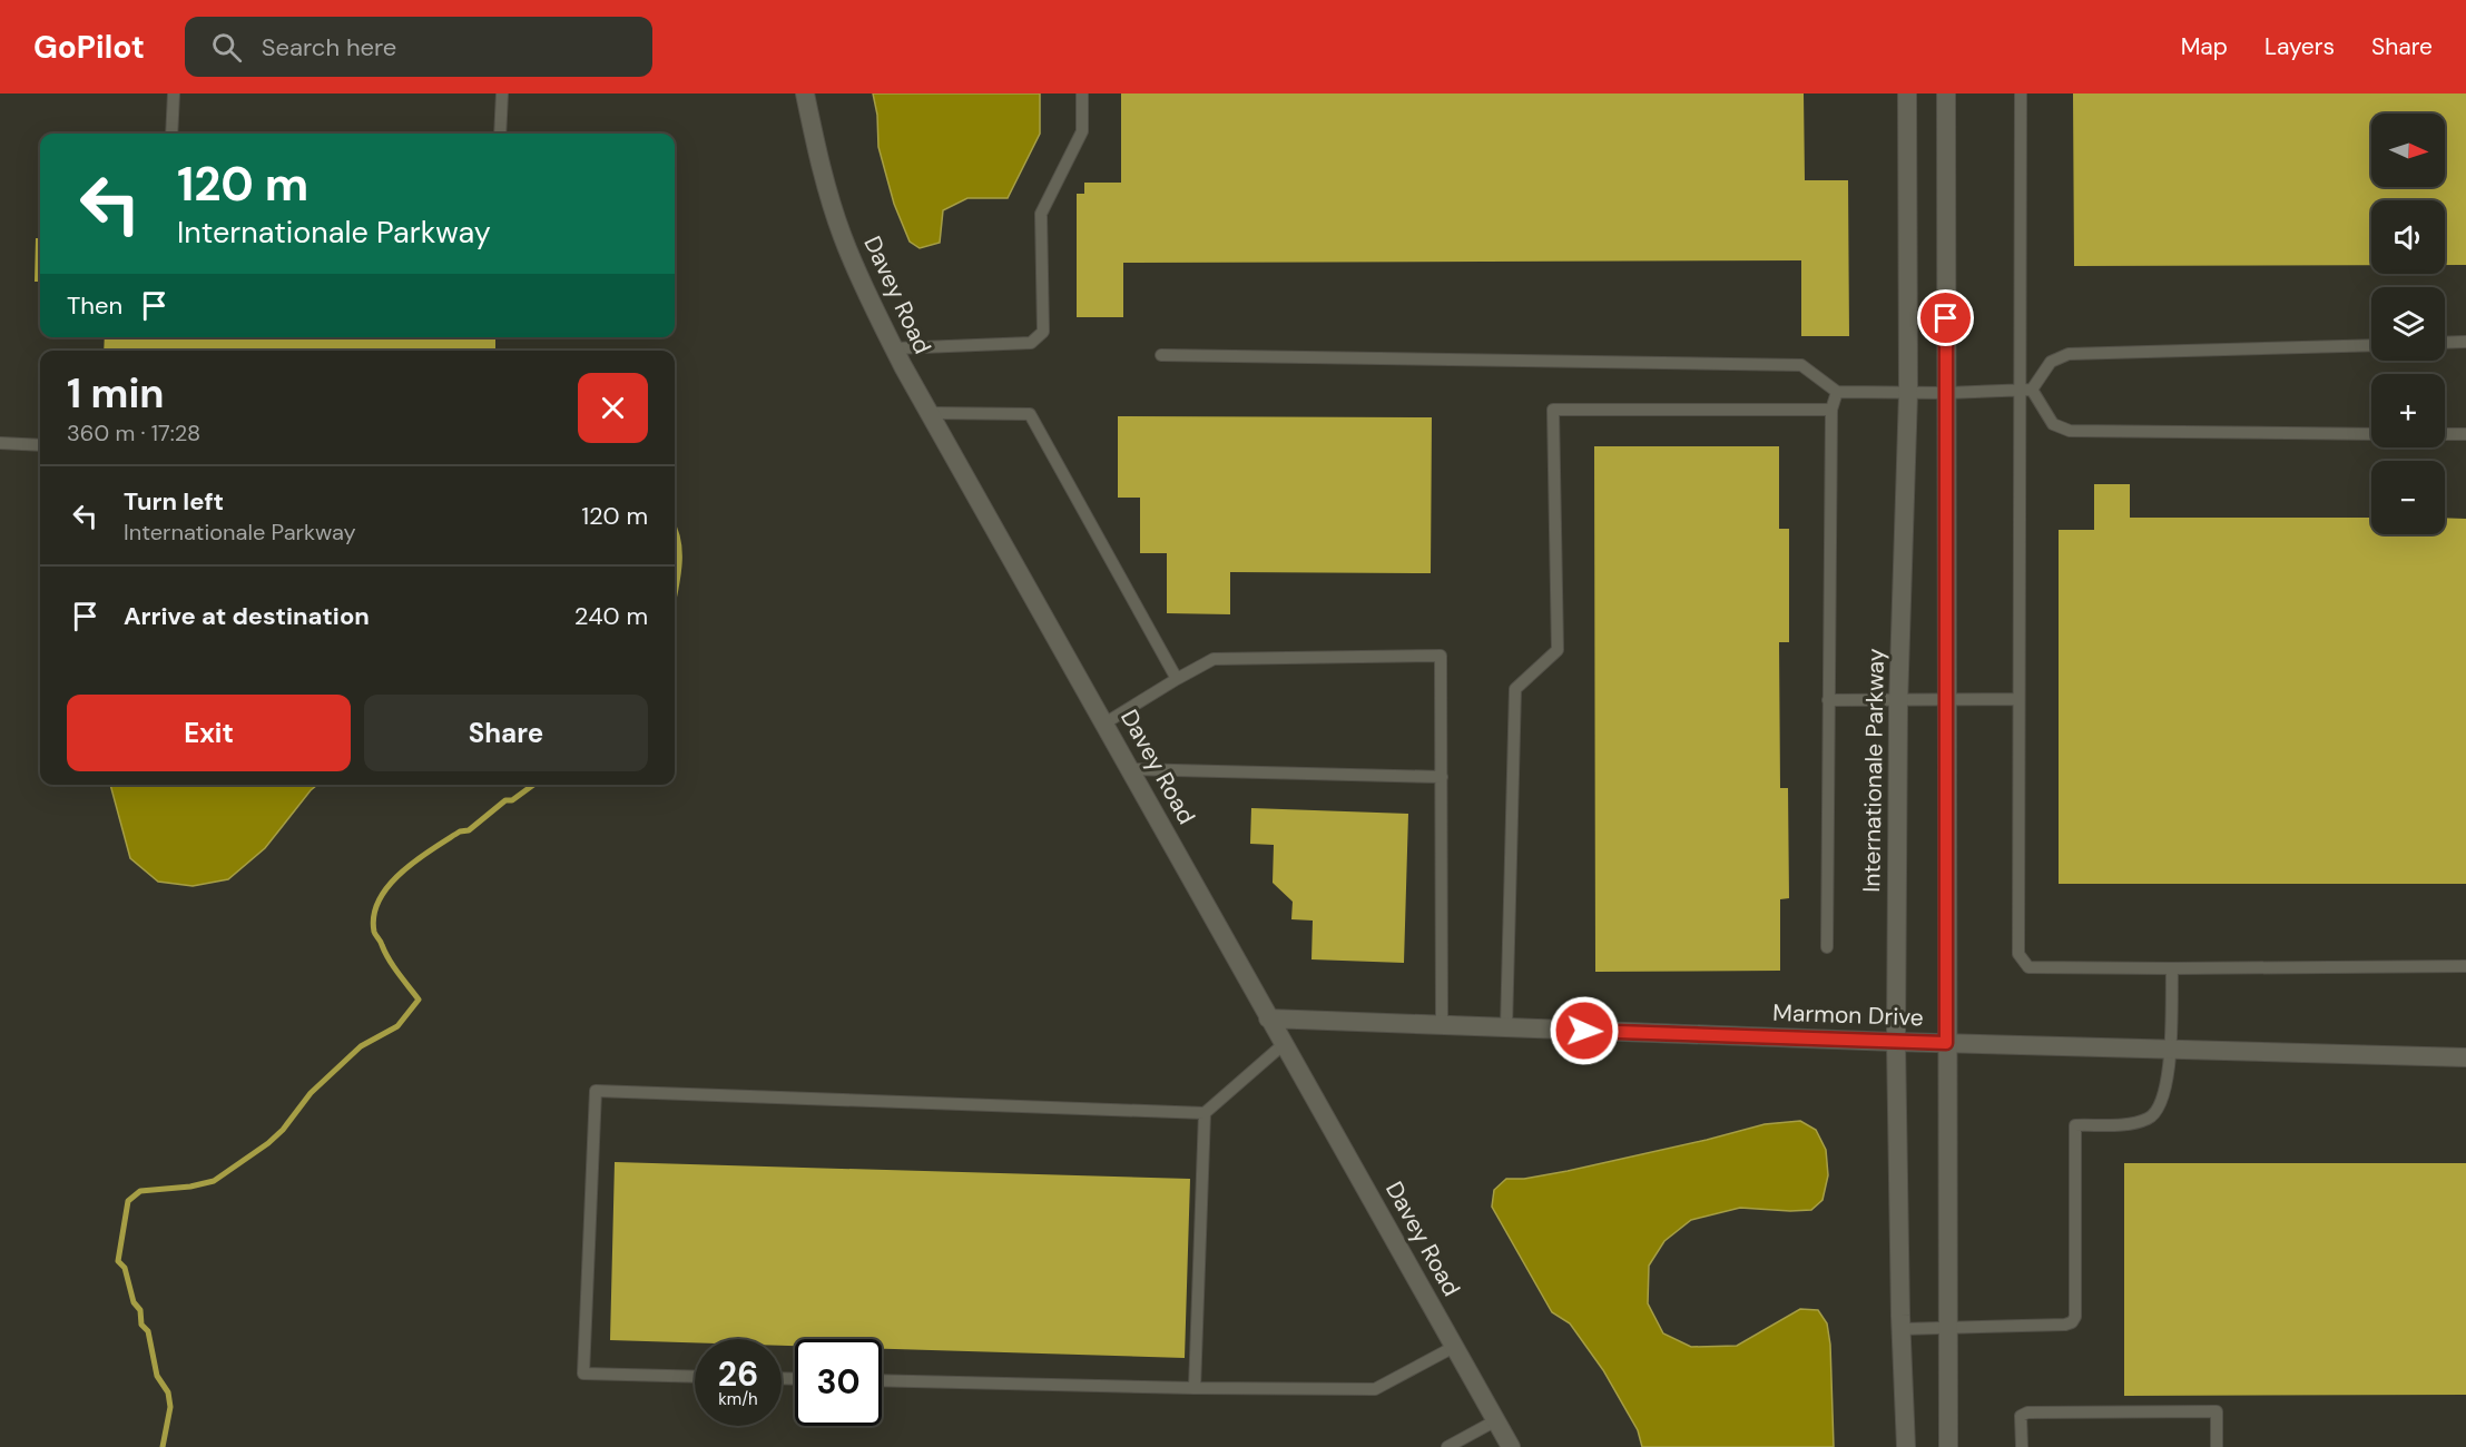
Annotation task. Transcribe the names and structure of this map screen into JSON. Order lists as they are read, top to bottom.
{
  "streets": {
    "street": ["Davey Road", "Internationale Parkway", "Marmon Drive"]
  },
  "crossings": [
    ["Davey Road", "Marmon Drive"],
    ["Internationale Parkway", "Marmon Drive"]
  ],
  "north": "right",
  "page": {
    "header": "GoPilot",
    "search": "Search here",
    "nav": ["Map", "Layers", "Share"],
    "map_buttons": ["+", "−"],
    "turn": ["120 m", "Internationale Parkway"],
    "then": "Then",
    "heading": ["1 min", "360 m · 17:28"],
    "list": [
      {
        "name": "Turn left",
        "note": "Internationale Parkway",
        "value": "120 m"
      },
      {
        "name": "Arrive at destination",
        "value": "240 m"
      }
    ],
    "buttons": ["Exit", "Share"],
    "speed": "26 km/h",
    "limit": "30"
  }
}
